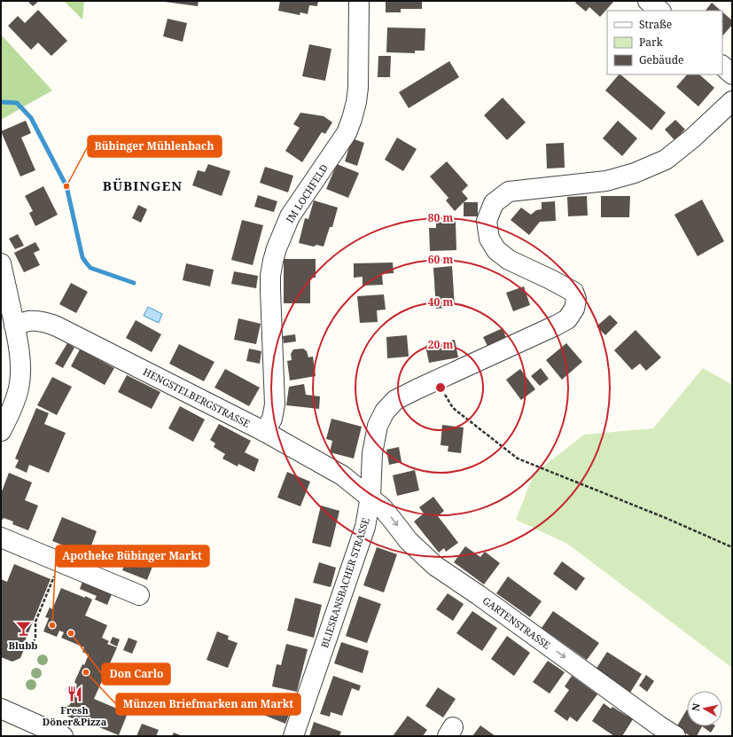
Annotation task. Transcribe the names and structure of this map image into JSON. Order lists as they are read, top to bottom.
{
  "streets": {
    "street": [
      "IM LOCHFELD",
      "HENGSTELBERGSTRASSE",
      "BLIESRANSBACHER STRASSE",
      "GARTENSTRASSE"
    ]
  },
  "crossings": [
    ["IM LOCHFELD", "HENGSTELBERGSTRASSE"],
    ["HENGSTELBERGSTRASSE", "BLIESRANSBACHER STRASSE"],
    ["HENGSTELBERGSTRASSE", "GARTENSTRASSE"],
    ["BLIESRANSBACHER STRASSE", "GARTENSTRASSE"]
  ],
  "one_way": ["GARTENSTRASSE"],
  "districts": ["BÜBINGEN"],
  "places": {
    "other": [
      "Bübinger Mühlenbach",
      "Apotheke Bübinger Markt",
      "Don Carlo",
      "Münzen Briefmarken am Markt"
    ],
    "bar": ["Blubb"],
    "restaurant": ["Fresh Döner&Pizza"]
  },
  "legend": ["Straße", "Park", "Gebäude"],
  "north": "left",
  "rings": [
    "80 m",
    "60 m",
    "40 m",
    "20 m"
  ]
}
